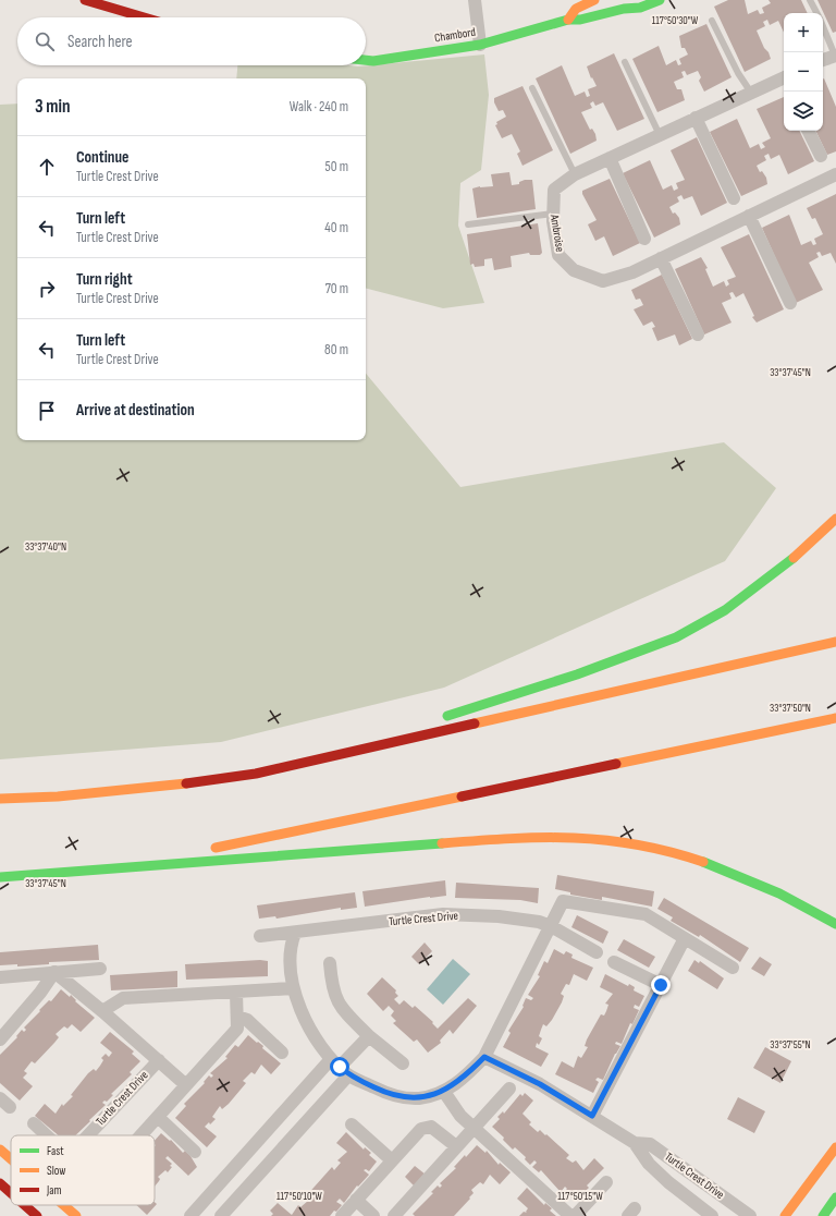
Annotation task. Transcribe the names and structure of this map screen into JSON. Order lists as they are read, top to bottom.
{
  "streets": {
    "main road": ["Chambord"],
    "street": ["Ambroise", "Turtle Crest Drive"]
  },
  "legend": ["Fast", "Slow", "Jam"],
  "page": {
    "map_buttons": ["+", "−"],
    "search": "Search here",
    "heading": ["3 min", "Walk · 240 m"],
    "list": [
      ["Continue", "Turtle Crest Drive", "50 m"],
      ["Turn left", "Turtle Crest Drive", "40 m"],
      ["Turn right", "Turtle Crest Drive", "70 m"],
      ["Turn left", "Turtle Crest Drive", "80 m"],
      "Arrive at destination"
    ]
  },
  "coordinates": [
    "117°50'30\"W",
    "33°37'45\"N",
    "33°37'40\"N",
    "33°37'50\"N",
    "33°37'55\"N",
    "117°50'10\"W",
    "117°50'15\"W"
  ]
}
